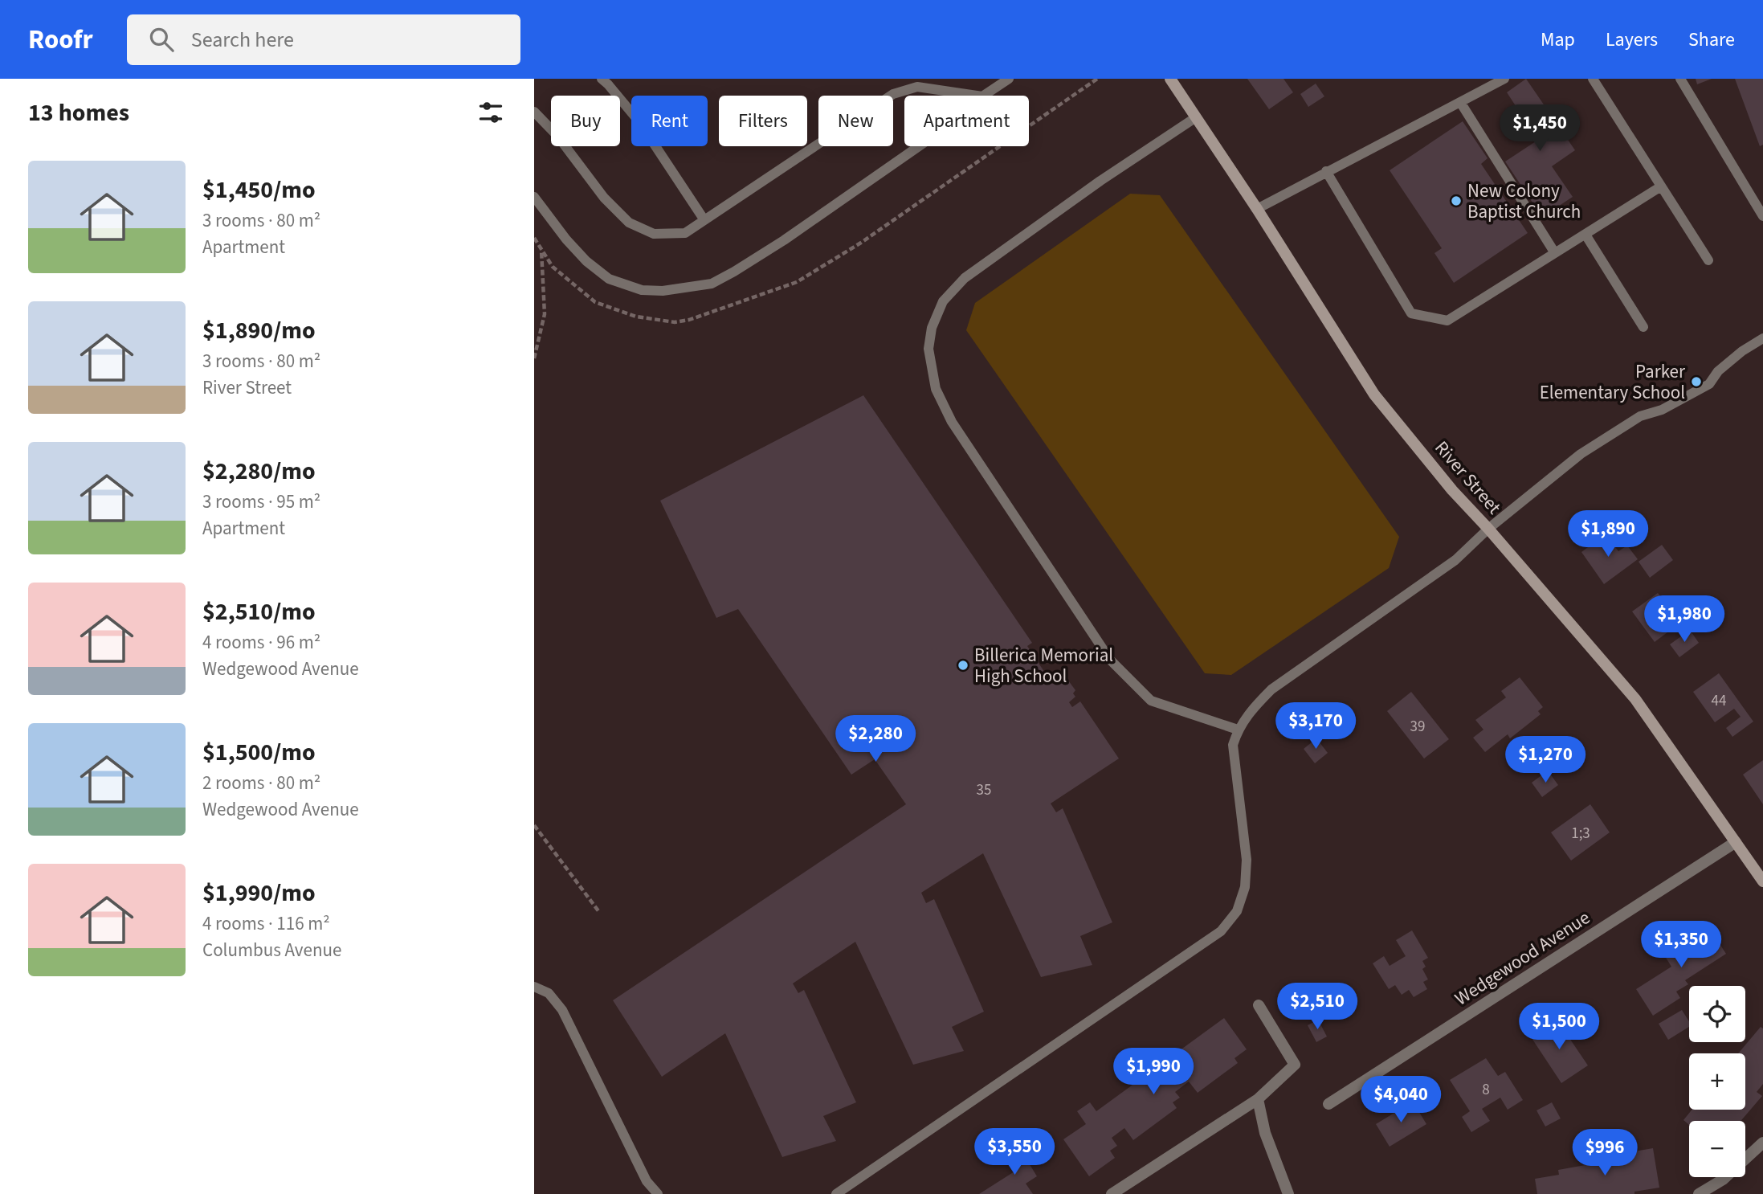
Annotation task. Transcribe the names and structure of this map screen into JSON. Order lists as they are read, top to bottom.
{
  "streets": {
    "main road": ["River Street"],
    "street": ["Wedgewood Avenue"]
  },
  "crossings": [
    ["River Street", "Wedgewood Avenue"]
  ],
  "places": ["New Colony Baptist Church", "Parker Elementary School", "Billerica Memorial High School"],
  "house_numbers": [
    "44",
    "39",
    "35",
    "1;3",
    "8"
  ],
  "page": {
    "header": "Roofr",
    "search": "Search here",
    "nav": ["Map", "Layers", "Share"],
    "heading": "13 homes",
    "chip": [
      "Buy",
      "Rent",
      "Filters",
      "New",
      "Apartment"
    ],
    "price": [
      "$1,450",
      "$1,890",
      "$1,980",
      "$3,170",
      "$2,280",
      "$1,270",
      "$1,350",
      "$2,510",
      "$1,500",
      "$1,990",
      "$4,040",
      "$3,550",
      "$996"
    ],
    "list": [
      {
        "name": "$1,450/mo",
        "note": "3 rooms · 80 m² · Apartment"
      },
      {
        "name": "$1,890/mo",
        "note": "3 rooms · 80 m² · River Street"
      },
      {
        "name": "$2,280/mo",
        "note": "3 rooms · 95 m² · Apartment"
      },
      {
        "name": "$2,510/mo",
        "note": "4 rooms · 96 m² · Wedgewood Avenue"
      },
      {
        "name": "$1,500/mo",
        "note": "2 rooms · 80 m² · Wedgewood Avenue"
      },
      {
        "name": "$1,990/mo",
        "note": "4 rooms · 116 m² · Columbus Avenue"
      }
    ],
    "map_buttons": ["+", "−"]
  }
}
